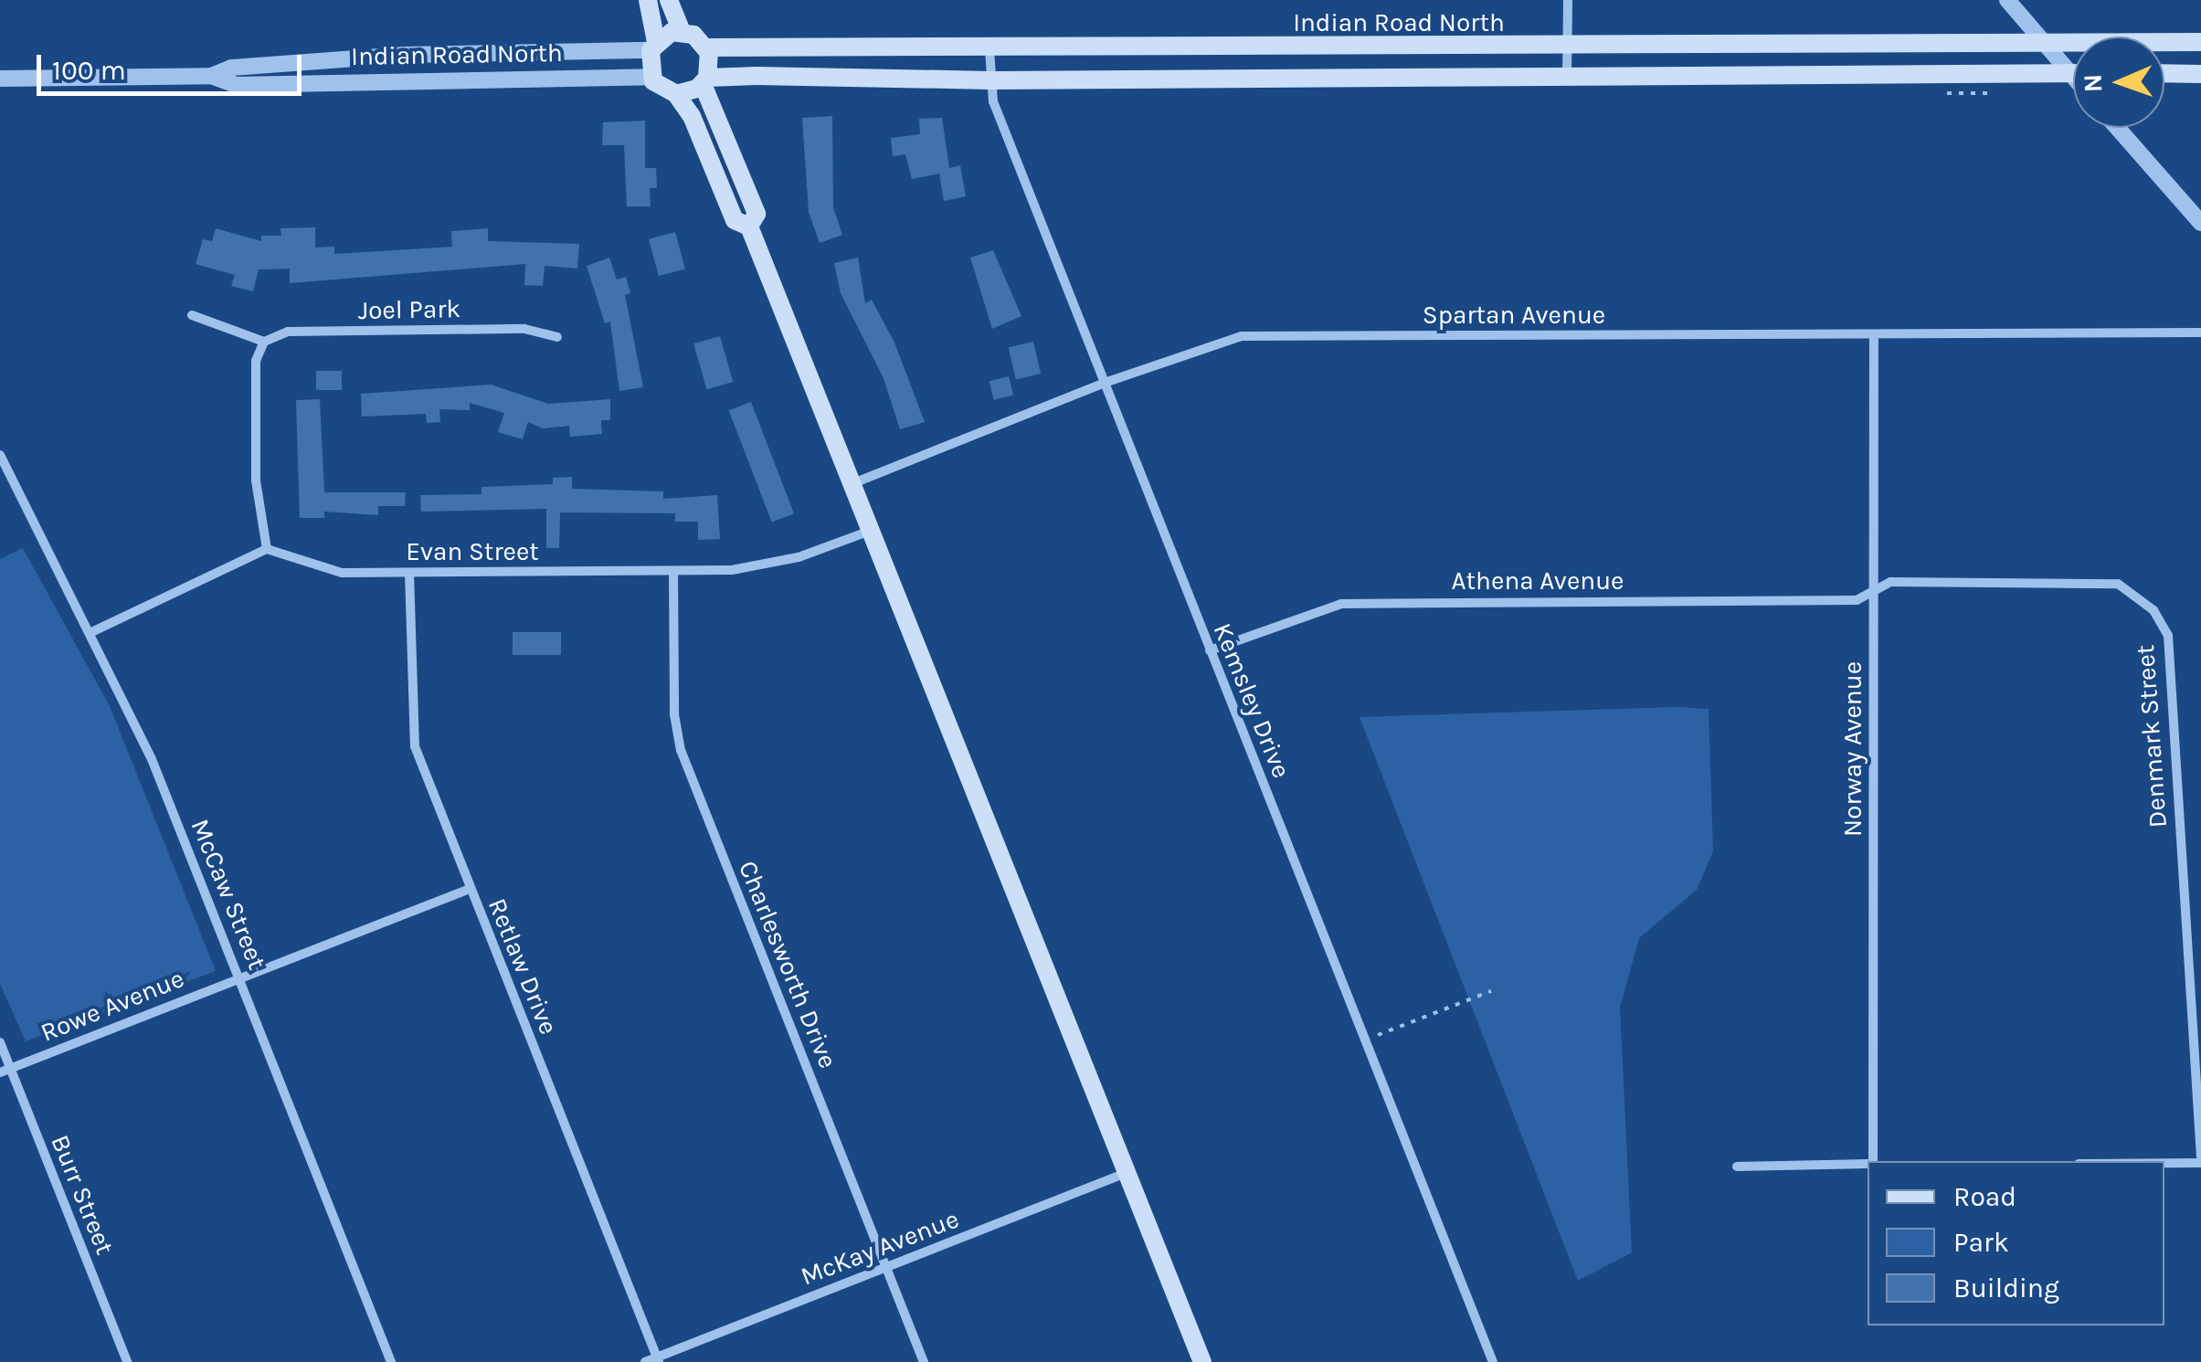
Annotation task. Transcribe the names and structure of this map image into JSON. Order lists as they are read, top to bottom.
{
  "streets": {
    "main road": ["Indian Road North"],
    "street": [
      "Joel Park",
      "Spartan Avenue",
      "Evan Street",
      "Athena Avenue",
      "Kemsley Drive",
      "Denmark Street",
      "Norway Avenue",
      "McCaw Street",
      "Charlesworth Drive",
      "Retlaw Drive",
      "Rowe Avenue",
      "Burr Street",
      "McKay Avenue"
    ]
  },
  "crossings": [
    ["Indian Road North", "Kemsley Drive"],
    ["Spartan Avenue", "Kemsley Drive"],
    ["Spartan Avenue", "Norway Avenue"],
    ["Evan Street", "Charlesworth Drive"],
    ["Evan Street", "Retlaw Drive"],
    ["Athena Avenue", "Kemsley Drive"],
    ["Athena Avenue", "Denmark Street"],
    ["Athena Avenue", "Norway Avenue"],
    ["Denmark Street", "Norway Avenue"],
    ["McCaw Street", "Rowe Avenue"],
    ["Charlesworth Drive", "McKay Avenue"],
    ["Retlaw Drive", "Rowe Avenue"],
    ["Retlaw Drive", "McKay Avenue"],
    ["Rowe Avenue", "Burr Street"]
  ],
  "legend": ["Road", "Park", "Building"],
  "scale_bar": "100 m",
  "north": "left"
}
